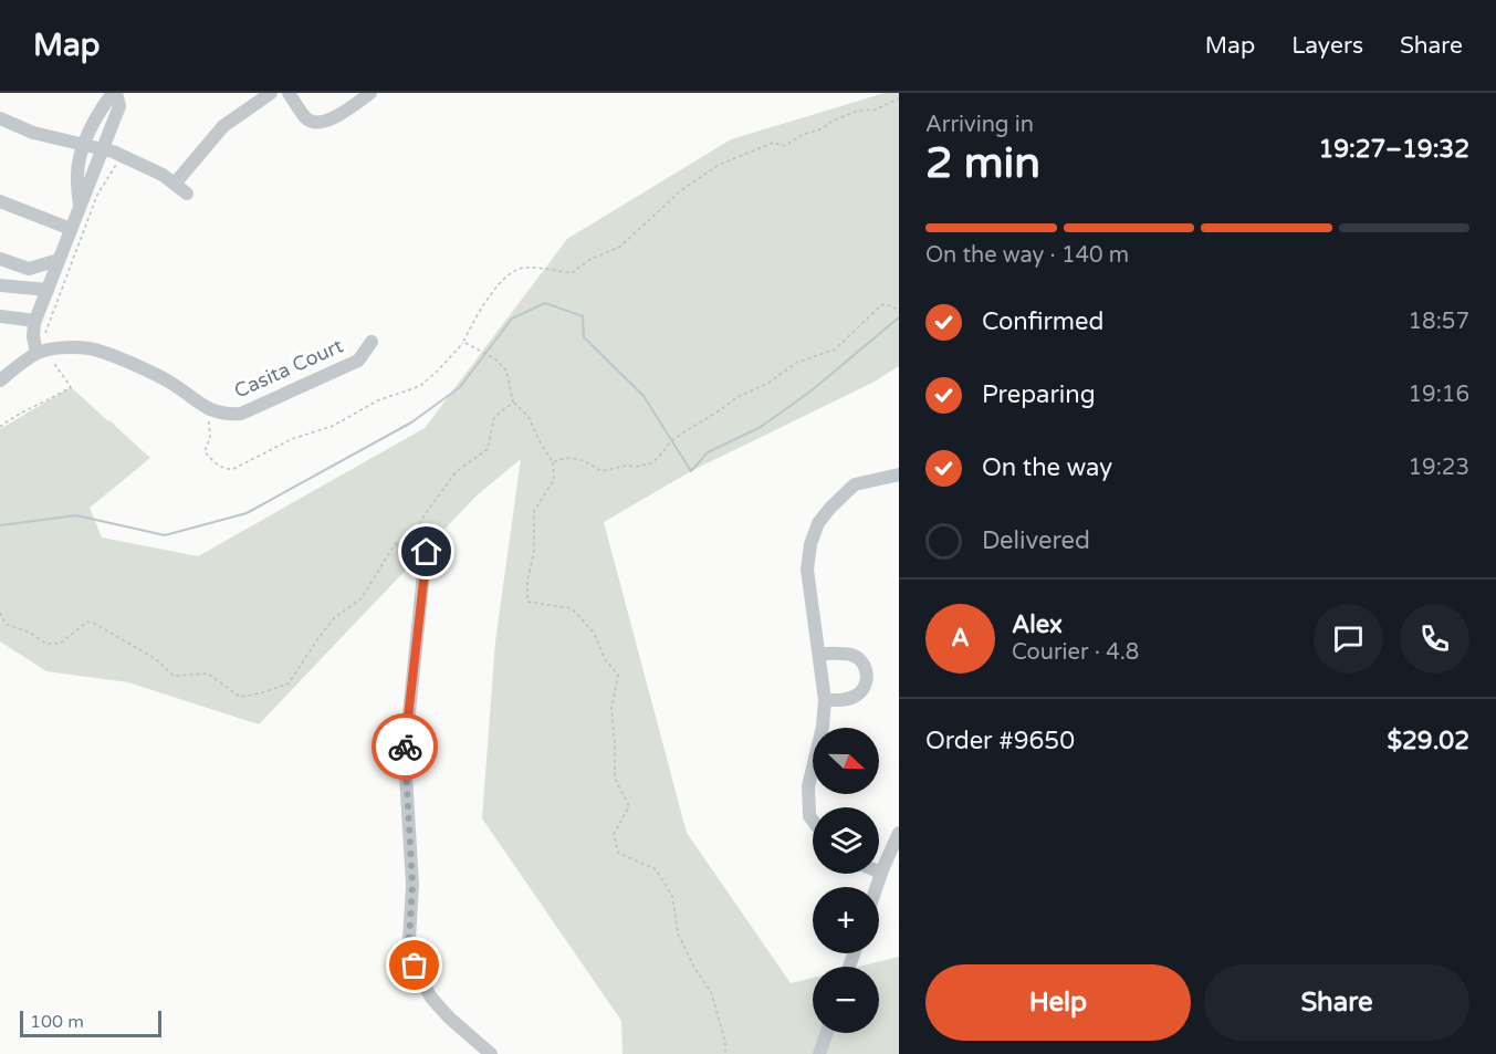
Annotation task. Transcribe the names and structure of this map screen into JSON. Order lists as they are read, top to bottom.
{
  "streets": {
    "street": ["Casita Court"]
  },
  "scale_bar": "100 m",
  "north": "right",
  "page": {
    "header": "Map",
    "nav": ["Map", "Layers", "Share"],
    "heading": ["2 min", "Arriving in", "19:27–19:32"],
    "panel": [
      "Alex",
      "Courier · 4.8",
      "Order #9650",
      "$29.02"
    ],
    "bar": "On the way · 140 m",
    "list": [
      ["Confirmed", "18:57"],
      ["Preparing", "19:16"],
      ["On the way", "19:23"],
      "Delivered"
    ],
    "round": "A",
    "map_buttons": ["+", "−"],
    "buttons": ["Help", "Share"],
    "scale": "100 m"
  }
}
